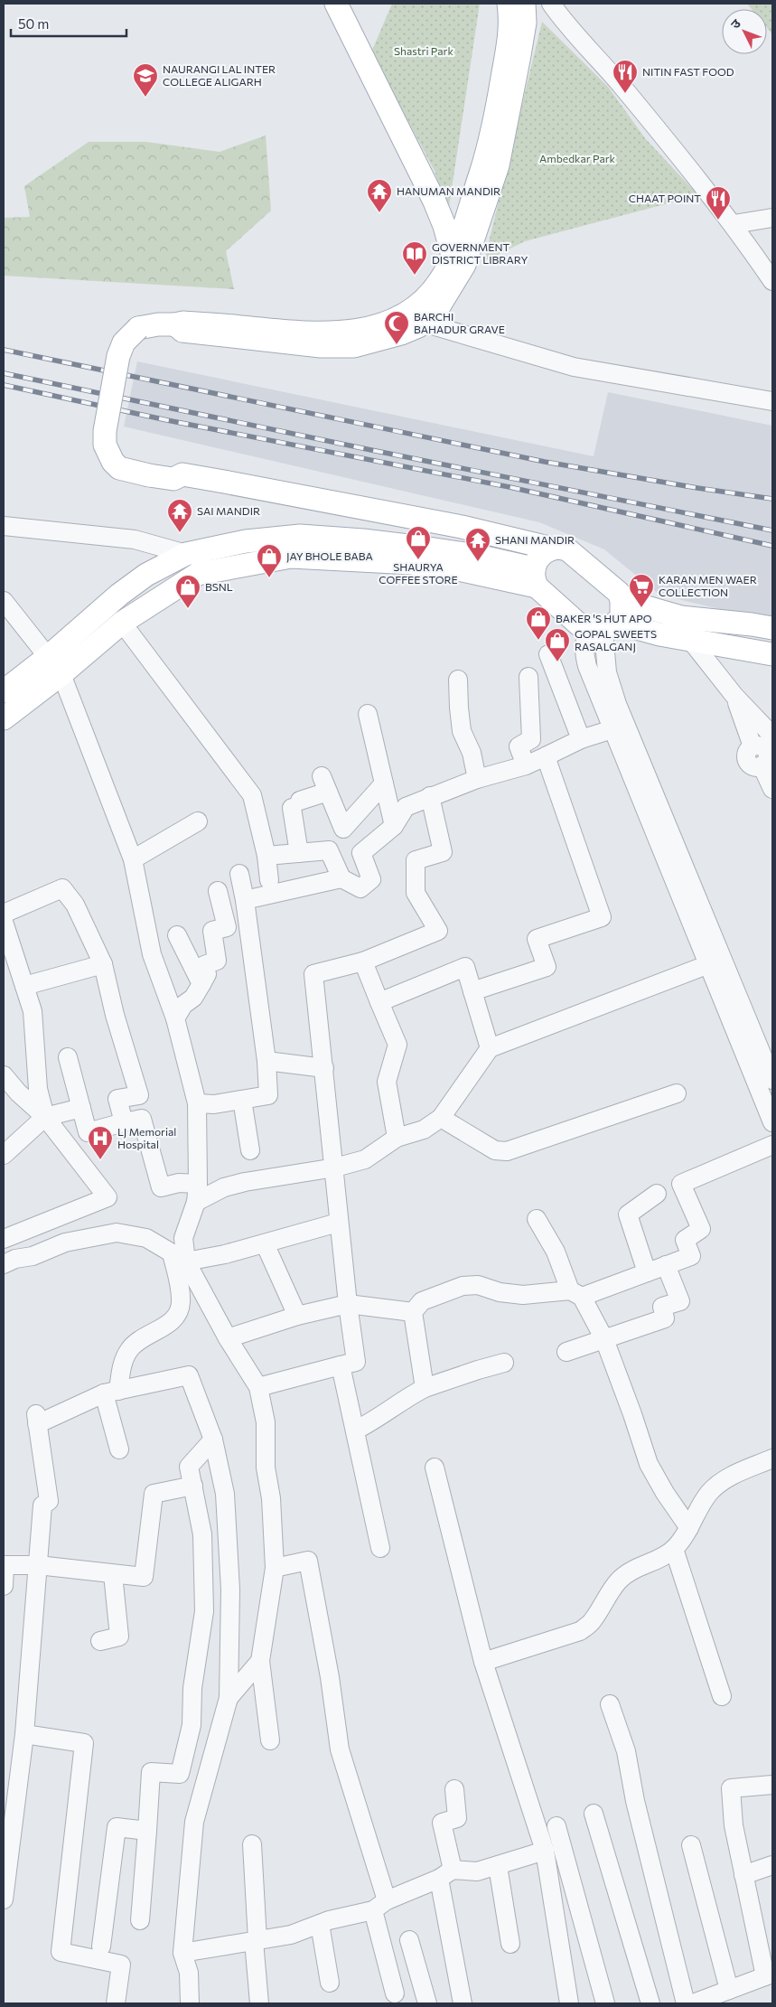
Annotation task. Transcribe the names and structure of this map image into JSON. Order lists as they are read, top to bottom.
{
  "parks": ["Shastri Park", "Ambedkar Park"],
  "places": {
    "restaurant": ["NITIN FAST FOOD", "CHAAT POINT"],
    "school or university": ["NAURANGI LAL INTER COLLEGE ALIGARH"],
    "temple": ["HANUMAN MANDIR", "SAI MANDIR", "SHANI MANDIR"],
    "library": ["GOVERNMENT DISTRICT LIBRARY"],
    "mosque": ["BARCHI BAHADUR GRAVE"],
    "shop": [
      "SHAURYA COFFEE STORE",
      "JAY BHOLE BABA",
      "BSNL",
      "BAKER 'S HUT APO",
      "GOPAL SWEETS RASALGANJ"
    ],
    "supermarket": ["KARAN MEN WAER COLLECTION"],
    "hospital": ["LJ Memorial Hospital"]
  },
  "scale_bar": "50 m",
  "north": "top left"
}
